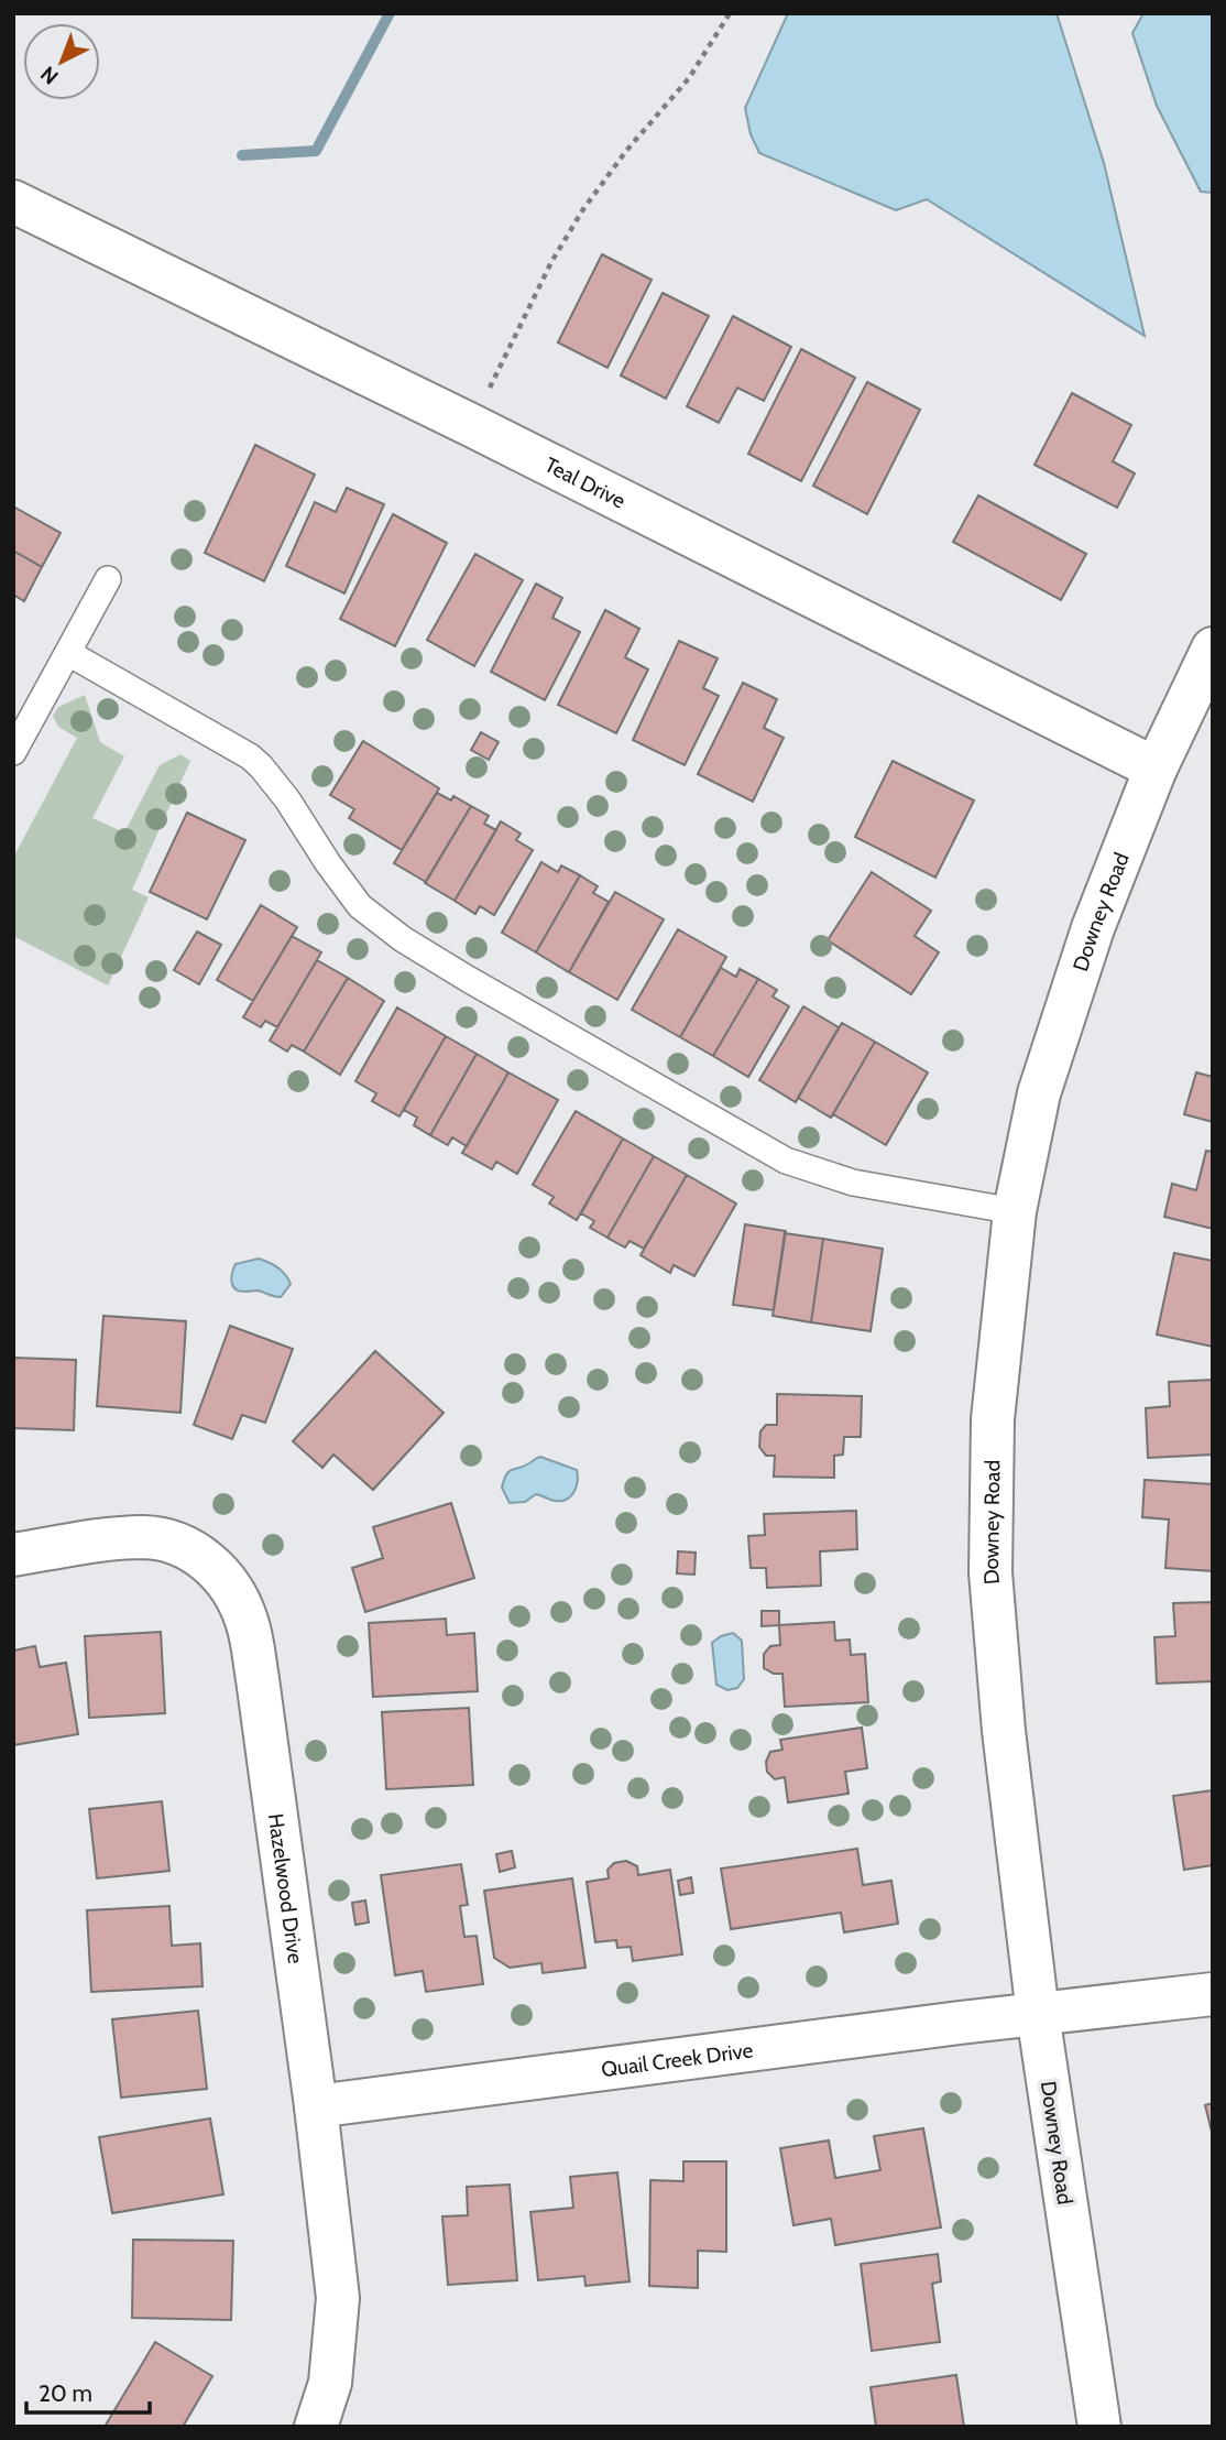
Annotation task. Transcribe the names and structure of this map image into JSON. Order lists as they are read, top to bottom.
{
  "streets": {
    "street": [
      "Teal Drive",
      "Downey Road",
      "Hazelwood Drive",
      "Quail Creek Drive"
    ]
  },
  "crossings": [
    ["Teal Drive", "Downey Road"],
    ["Downey Road", "Quail Creek Drive"],
    ["Hazelwood Drive", "Quail Creek Drive"]
  ],
  "scale_bar": "20 m",
  "north": "bottom left"
}
